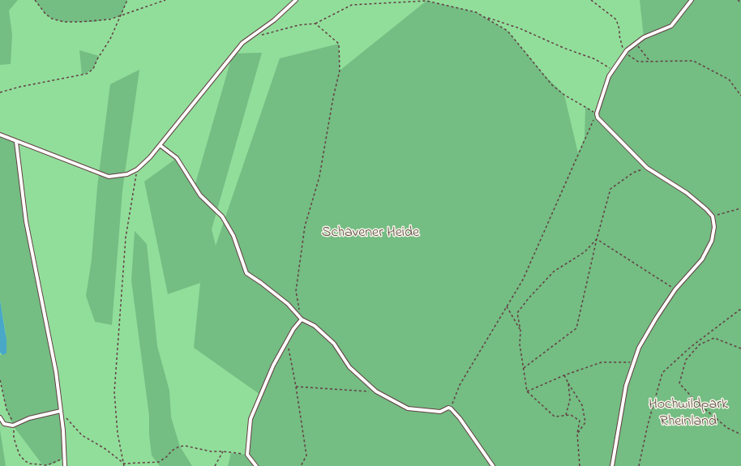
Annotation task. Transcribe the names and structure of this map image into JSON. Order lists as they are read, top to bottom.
{
  "parks": ["Schavener Heide", "Hochwildpark Rheinland"]
}
